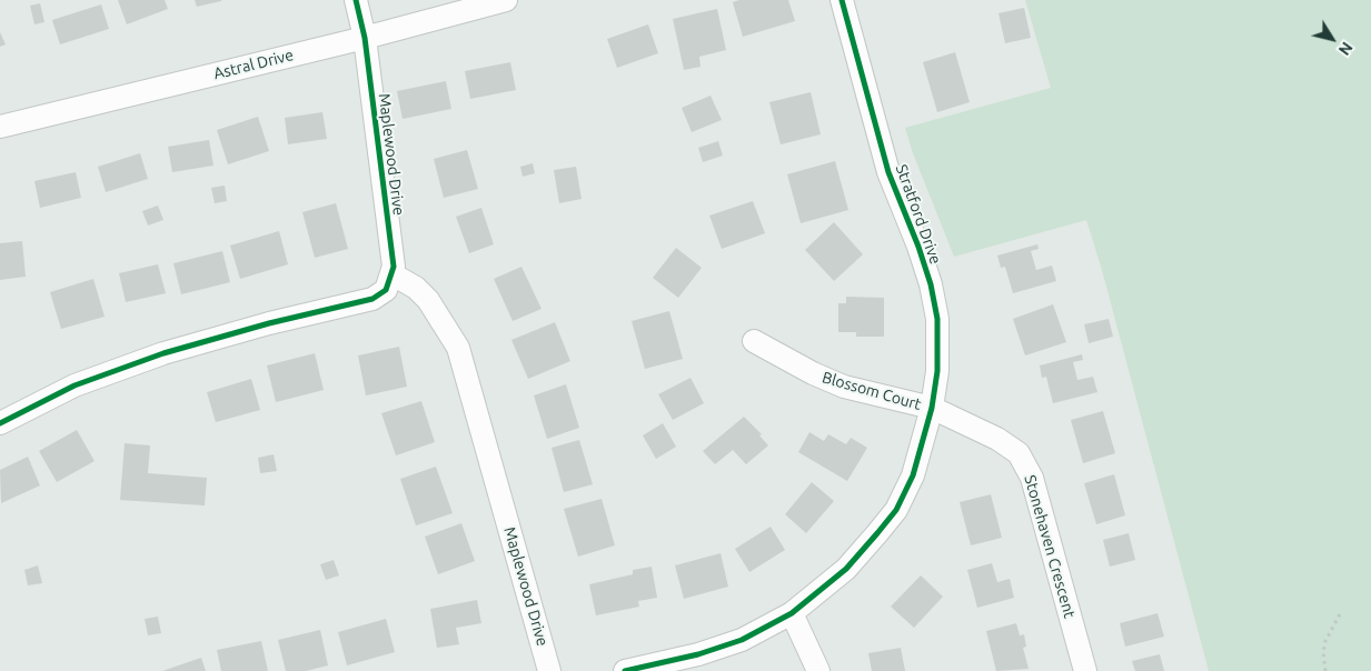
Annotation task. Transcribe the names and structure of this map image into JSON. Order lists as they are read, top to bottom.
{
  "streets": {
    "street": [
      "Astral Drive",
      "Maplewood Drive",
      "Stratford Drive",
      "Blossom Court",
      "Stonehaven Crescent"
    ]
  },
  "crossings": [
    ["Astral Drive", "Maplewood Drive"],
    ["Stratford Drive", "Blossom Court"],
    ["Stratford Drive", "Stonehaven Crescent"],
    ["Blossom Court", "Stonehaven Crescent"]
  ],
  "north": "bottom right"
}
